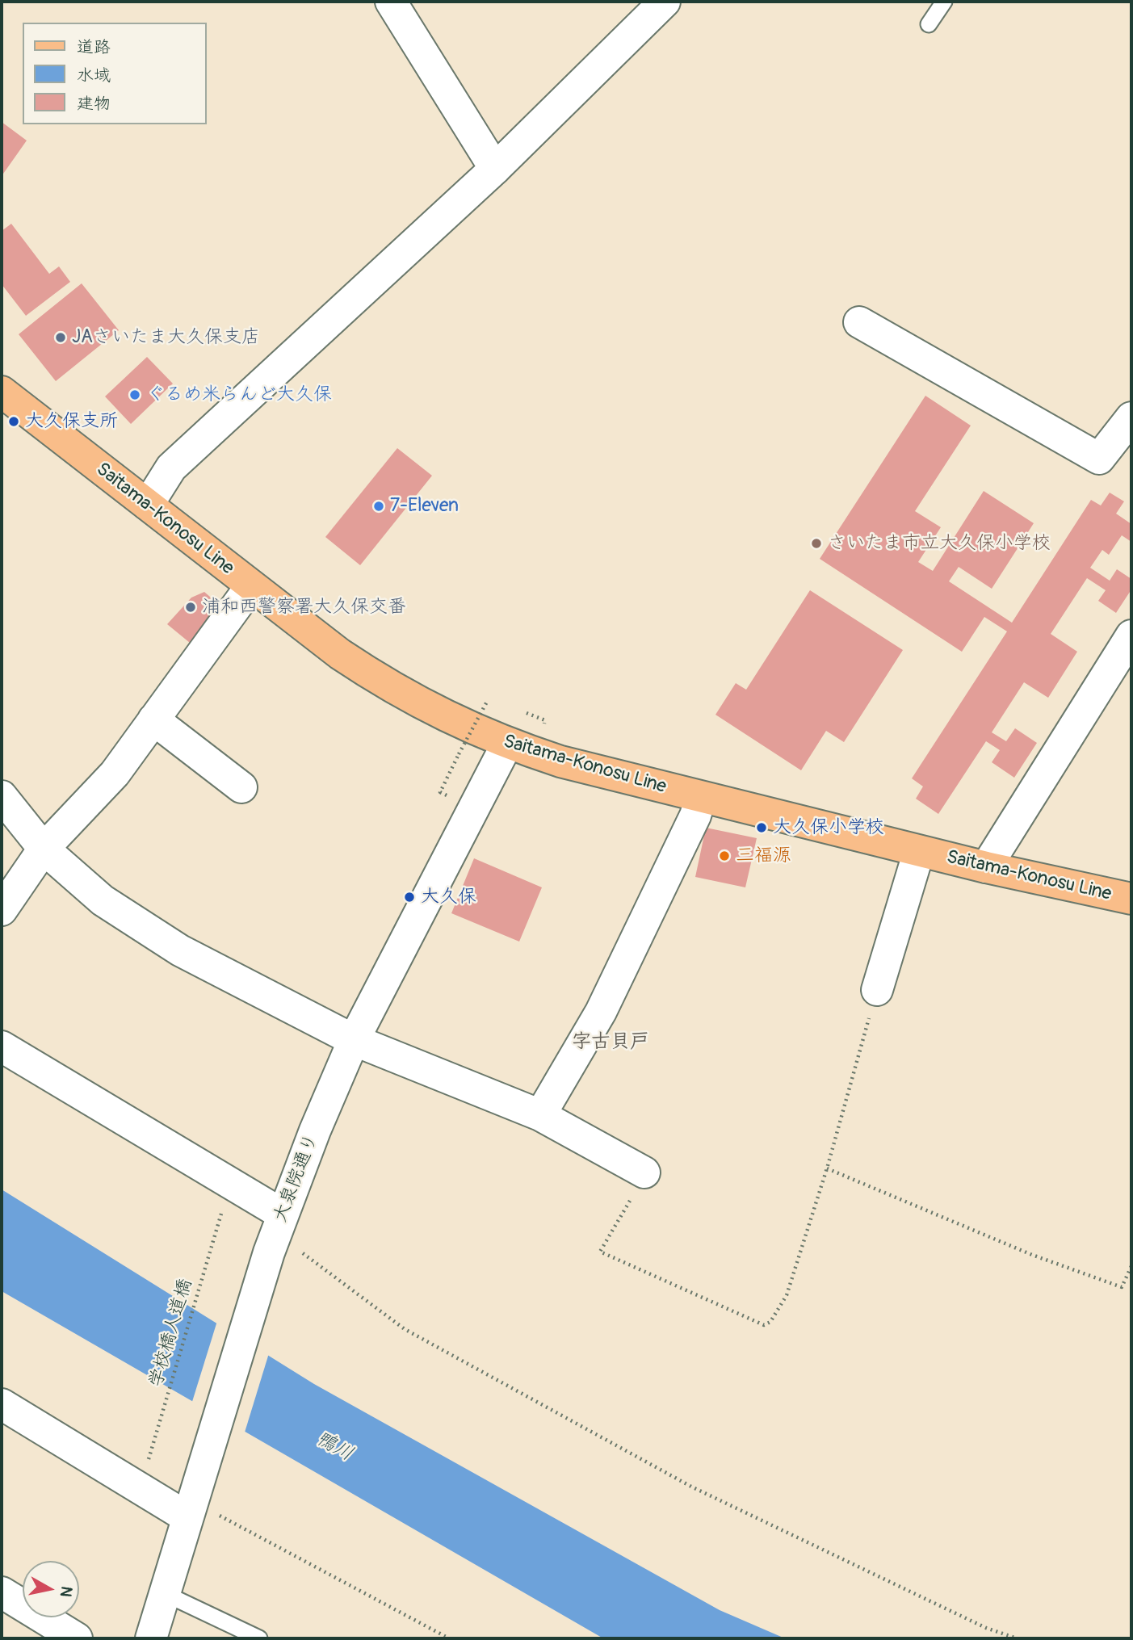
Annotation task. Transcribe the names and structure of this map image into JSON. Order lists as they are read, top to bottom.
{
  "streets": {
    "main road": ["Saitama-Konosu Line"],
    "street": ["大泉院通り"],
    "path": ["学校橋人道橋"]
  },
  "crossings": [
    ["Saitama-Konosu Line", "大泉院通り"]
  ],
  "districts": ["字古貝戸"],
  "water": ["鴨川"],
  "places": [
    "JAさいたま大久保支店",
    "ぐるめ米らんど大久保",
    "大久保支所",
    "7-Eleven",
    "さいたま市立大久保小学校",
    "浦和西警察署大久保交番",
    "大久保小学校",
    "三福源",
    "大久保"
  ],
  "legend": ["道路", "水域", "建物"],
  "north": "right"
}
